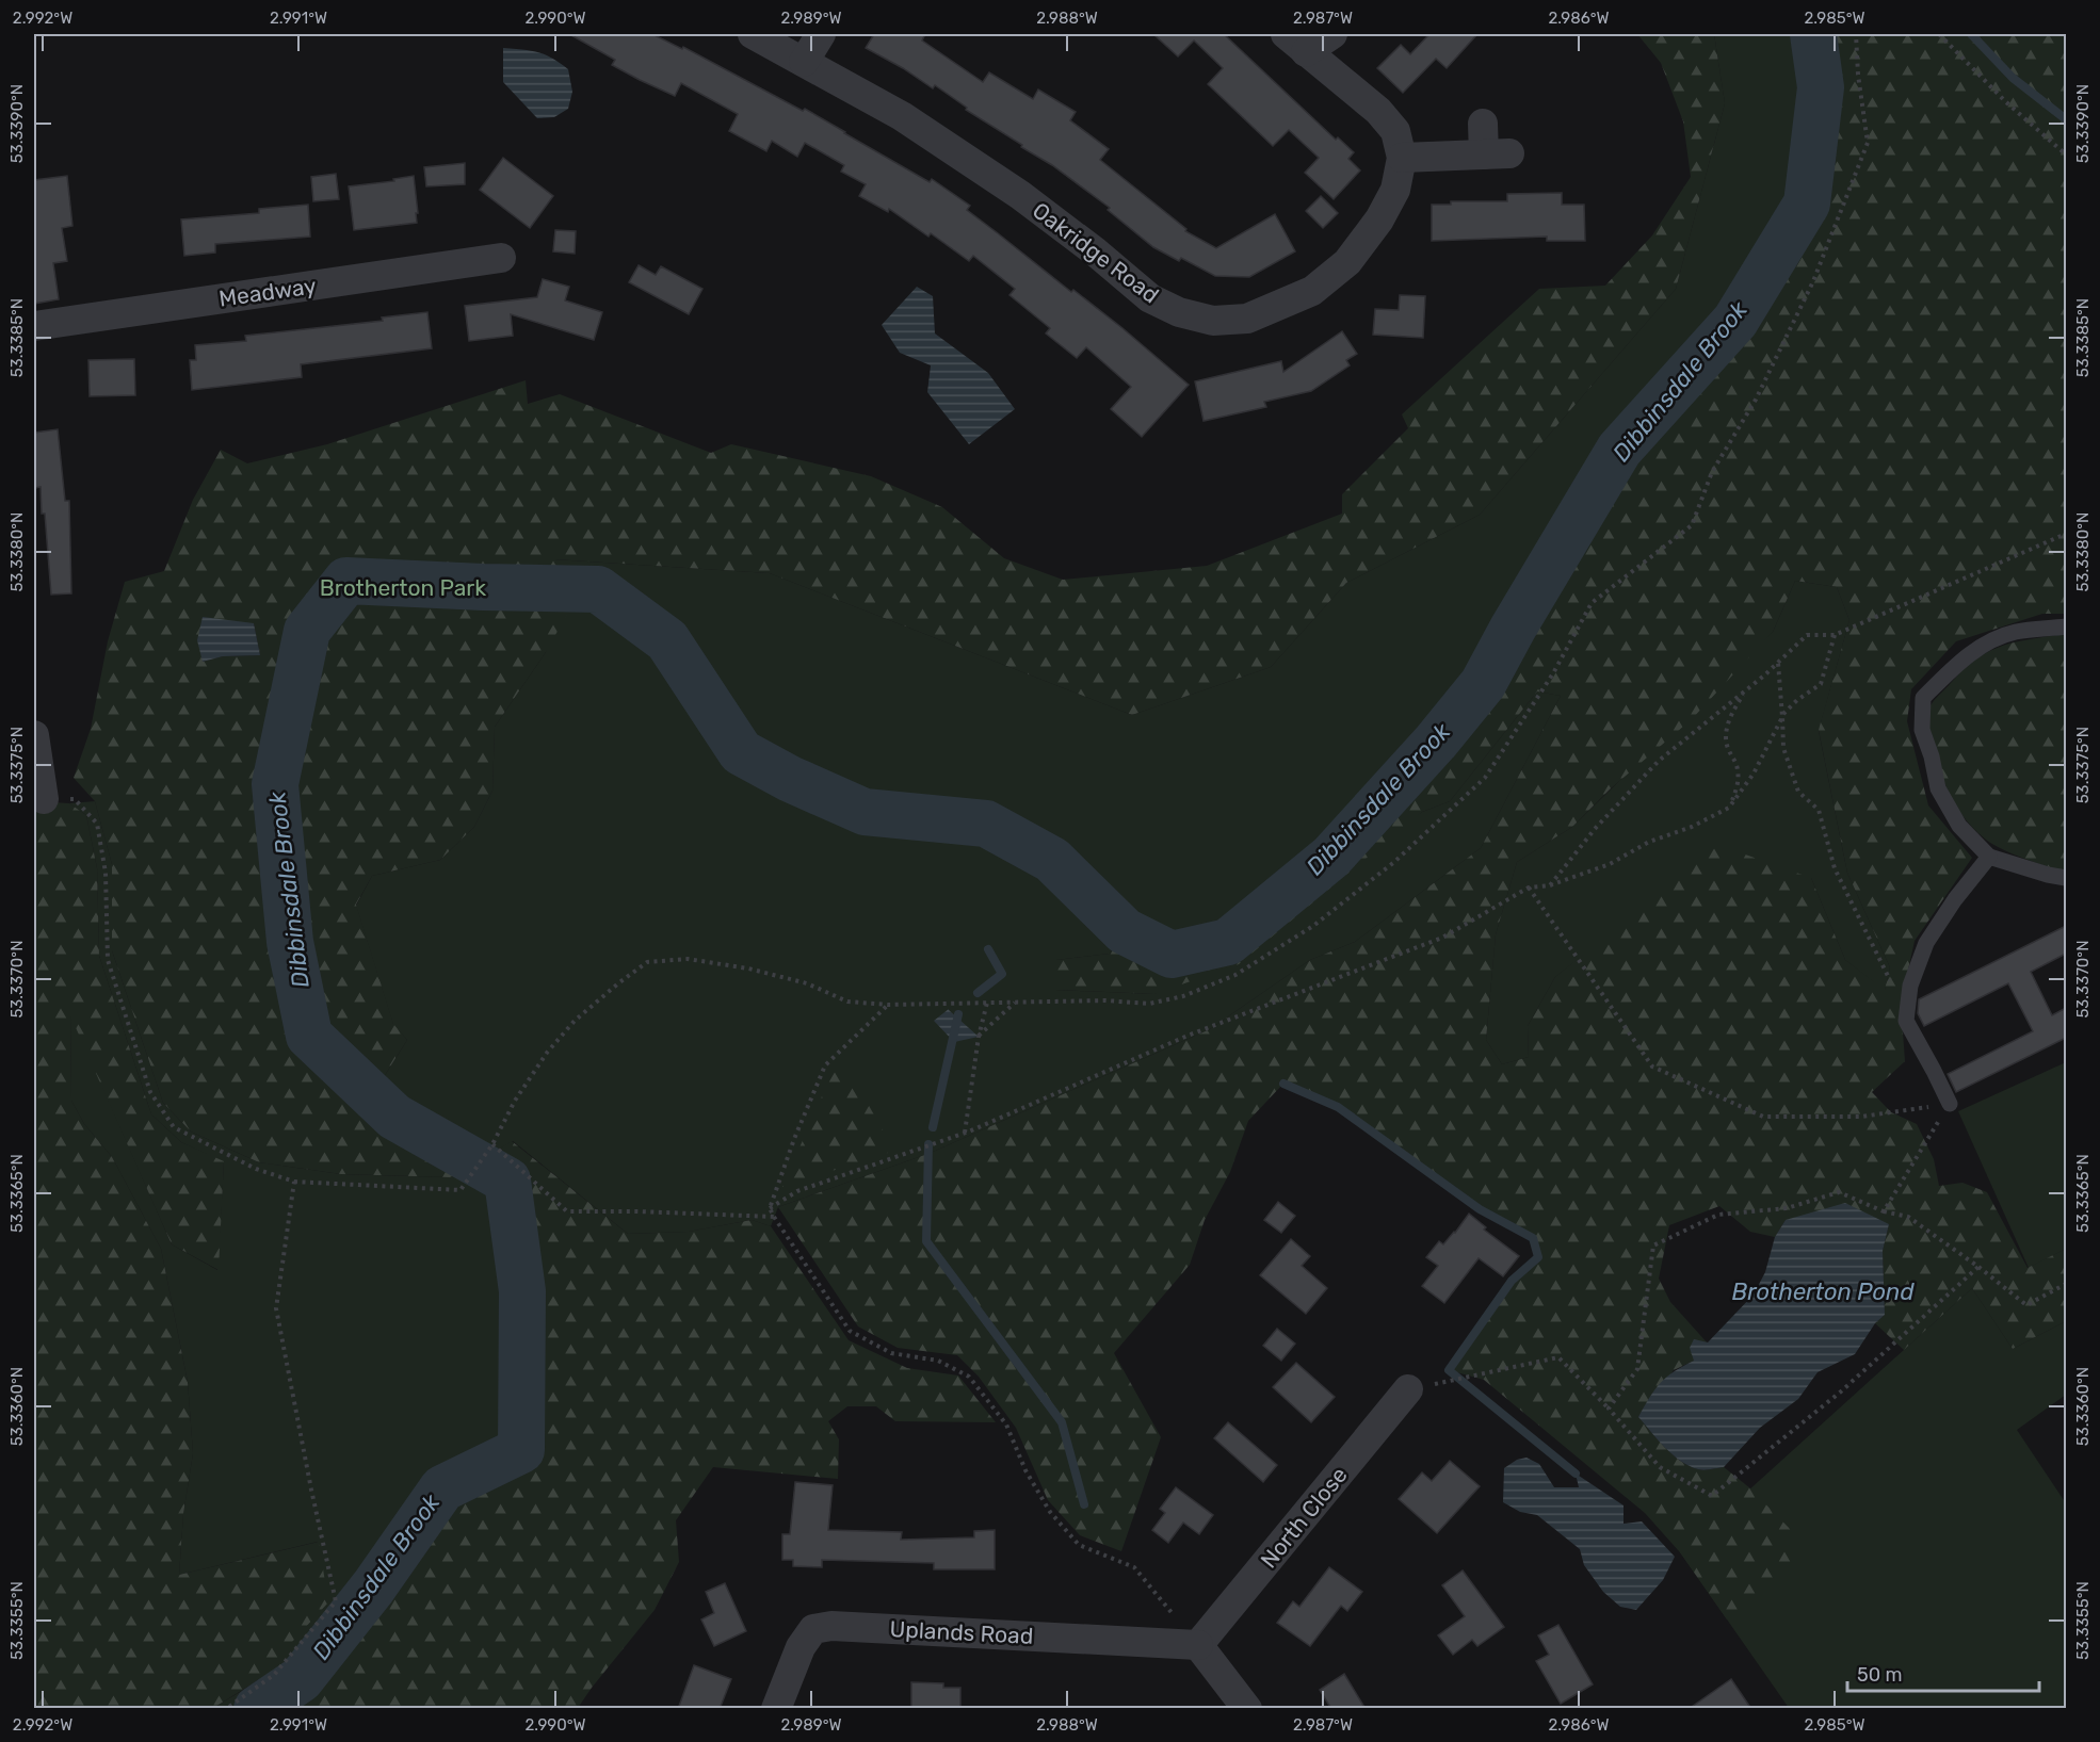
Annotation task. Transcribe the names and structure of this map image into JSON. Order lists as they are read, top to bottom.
{
  "streets": {
    "street": [
      "Oakridge Road",
      "Meadway",
      "North Close",
      "Uplands Road"
    ]
  },
  "crossings": [
    ["North Close", "Uplands Road"]
  ],
  "water": ["Dibbinsdale Brook", "Brotherton Pond"],
  "parks": ["Brotherton Park"],
  "scale_bar": "50 m",
  "coordinates": [
    "2.992°W",
    "2.991°W",
    "2.990°W",
    "2.989°W",
    "2.988°W",
    "2.987°W",
    "2.986°W",
    "2.985°W",
    "53.3390°N",
    "53.3385°N",
    "53.3380°N",
    "53.3375°N",
    "53.3370°N",
    "53.3365°N",
    "53.3360°N",
    "53.3355°N"
  ]
}
